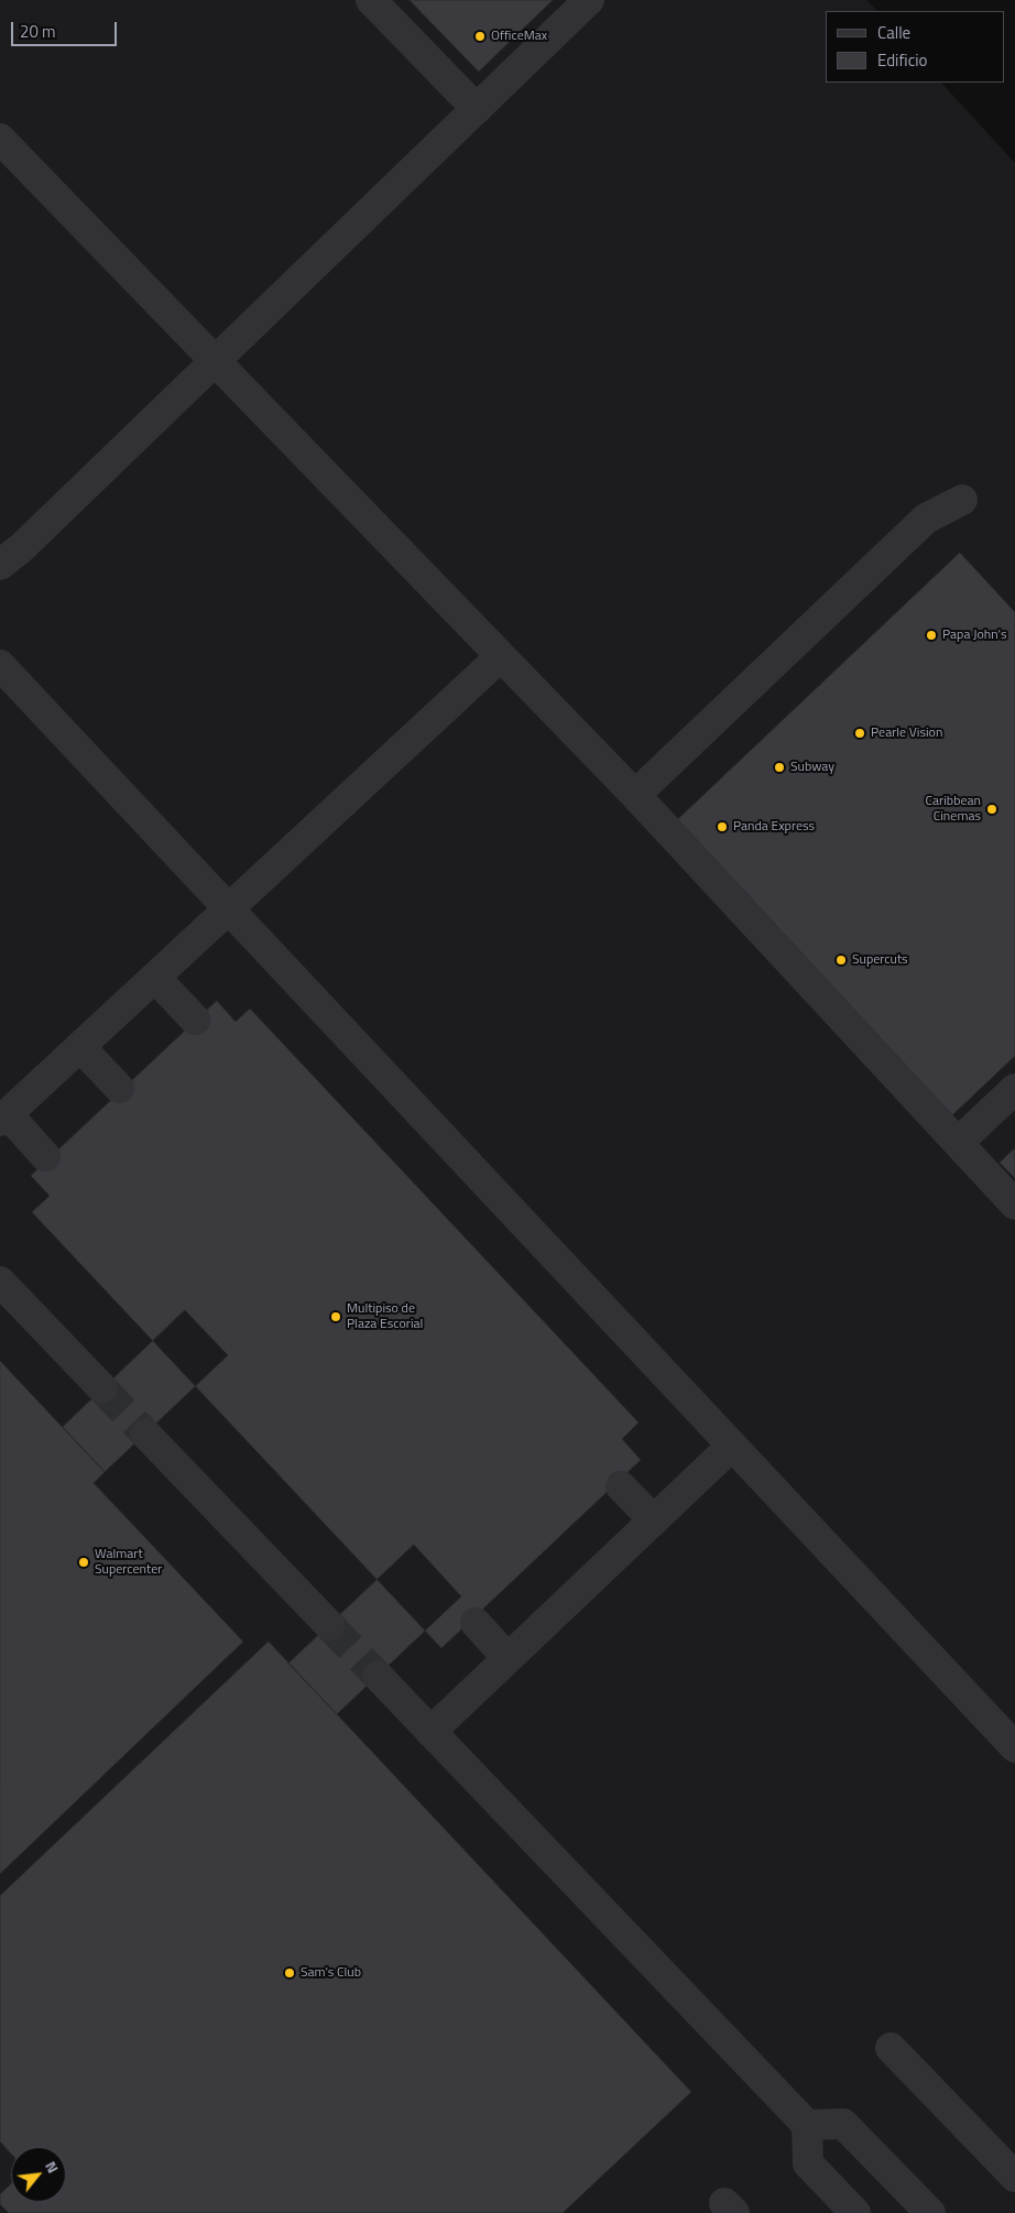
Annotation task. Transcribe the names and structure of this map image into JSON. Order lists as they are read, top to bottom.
{
  "places": [
    "OfficeMax",
    "Papa John's",
    "Pearle Vision",
    "Subway",
    "Caribbean Cinemas",
    "Panda Express",
    "Supercuts",
    "Multipiso de Plaza Escorial",
    "Walmart Supercenter",
    "Sam's Club"
  ],
  "legend": ["Calle", "Edificio"],
  "scale_bar": "20 m",
  "north": "top right"
}
